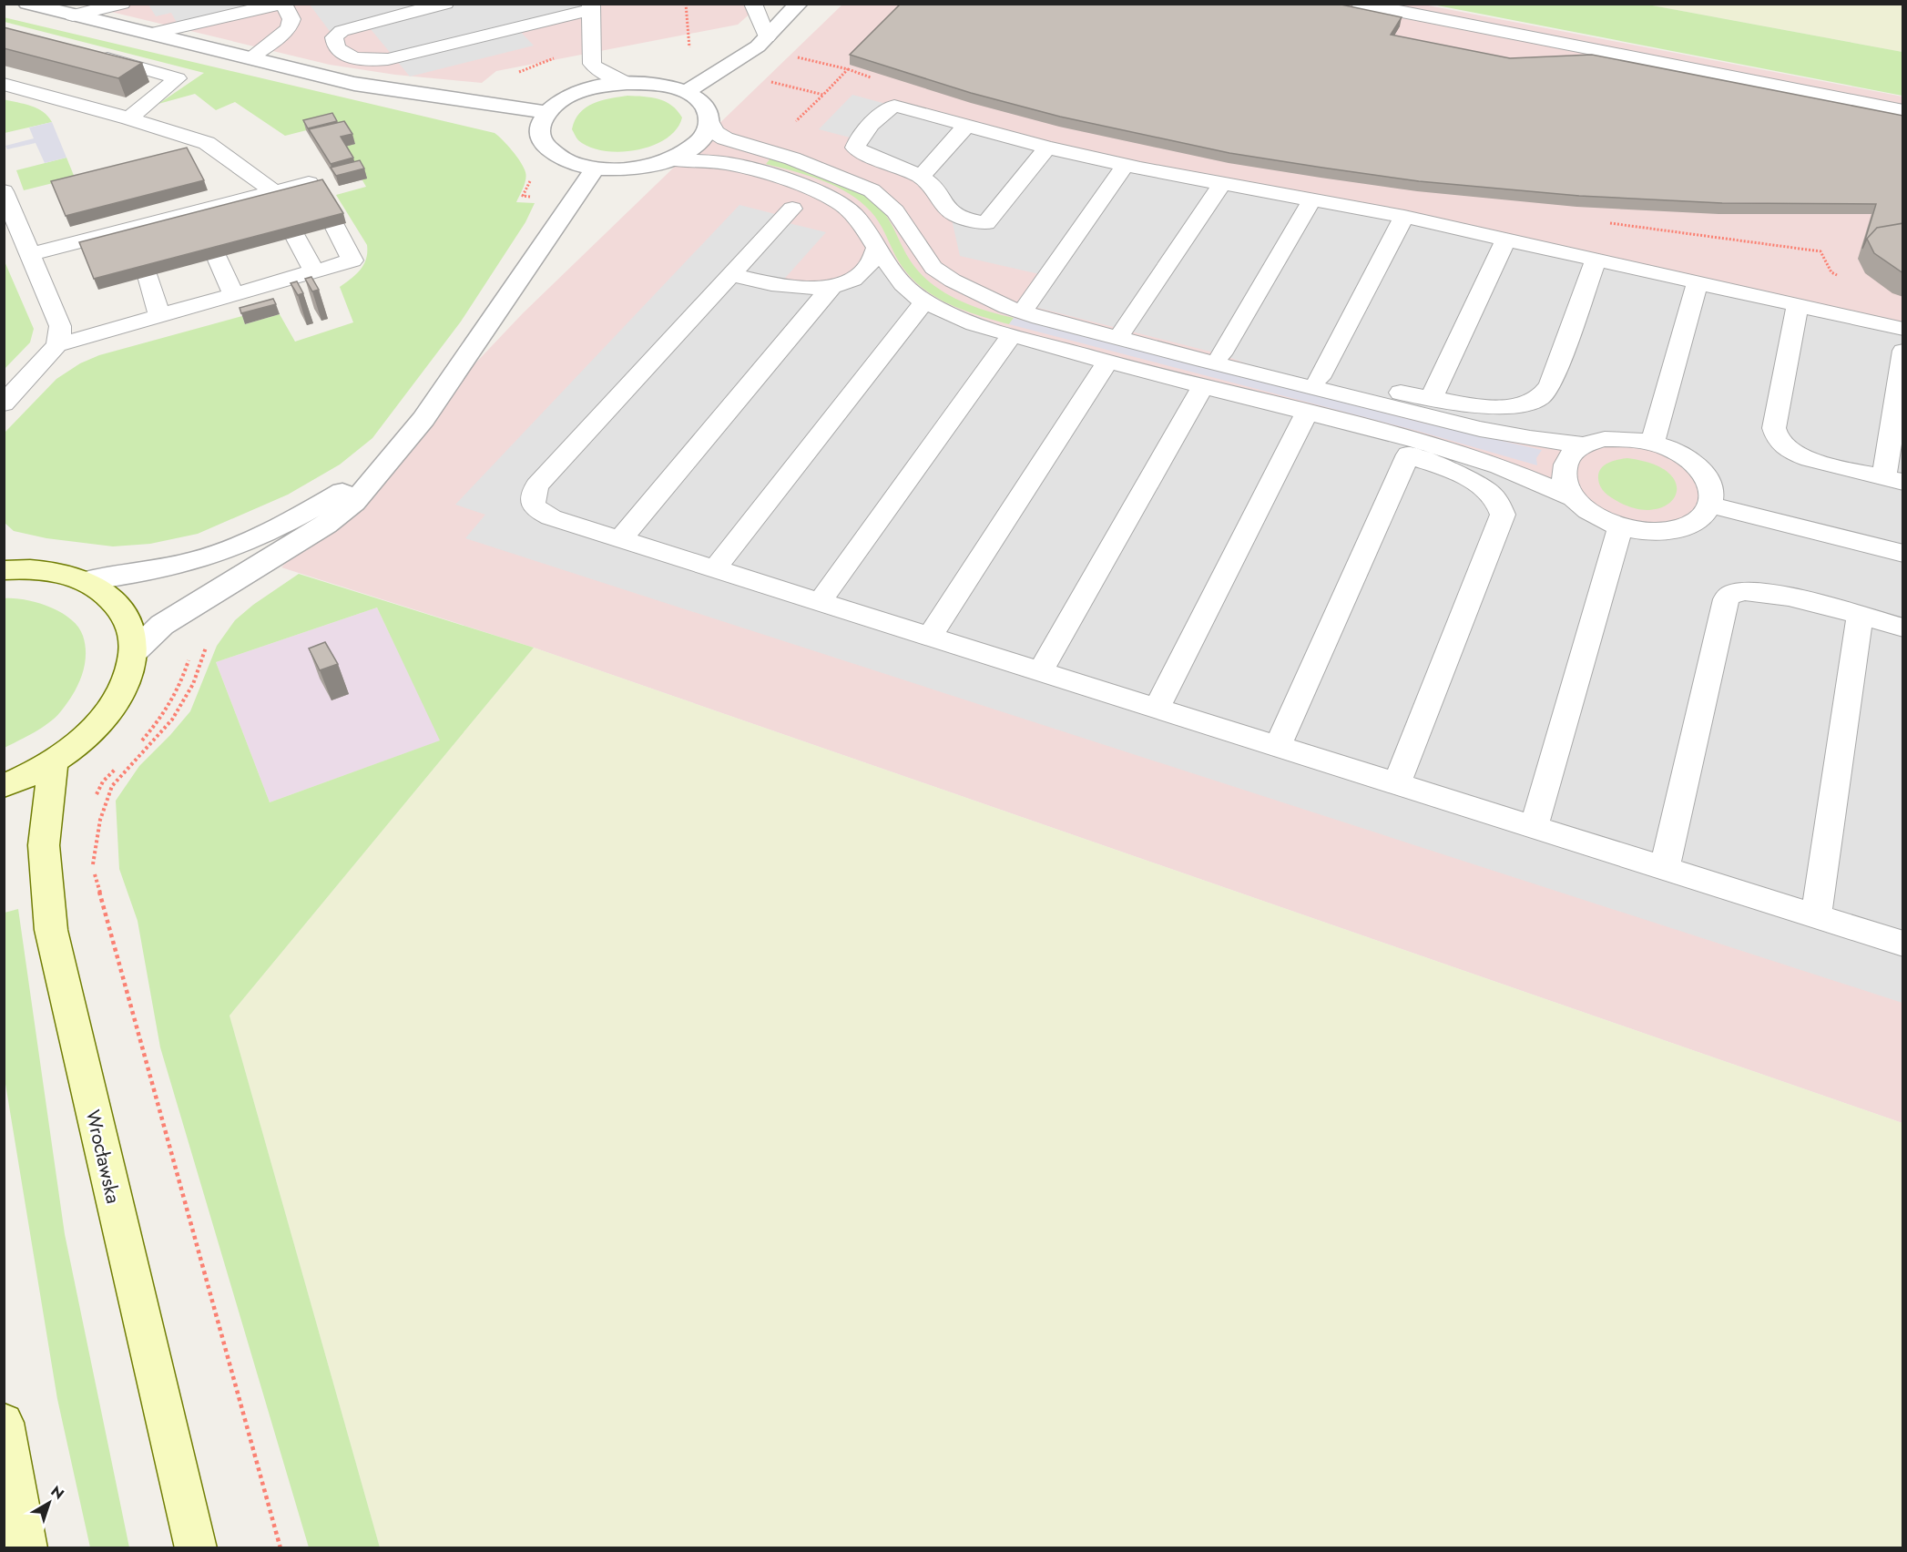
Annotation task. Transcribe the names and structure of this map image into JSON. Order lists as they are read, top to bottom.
{
  "streets": {
    "main road": ["Wrocławska"]
  },
  "north": "top right"
}
